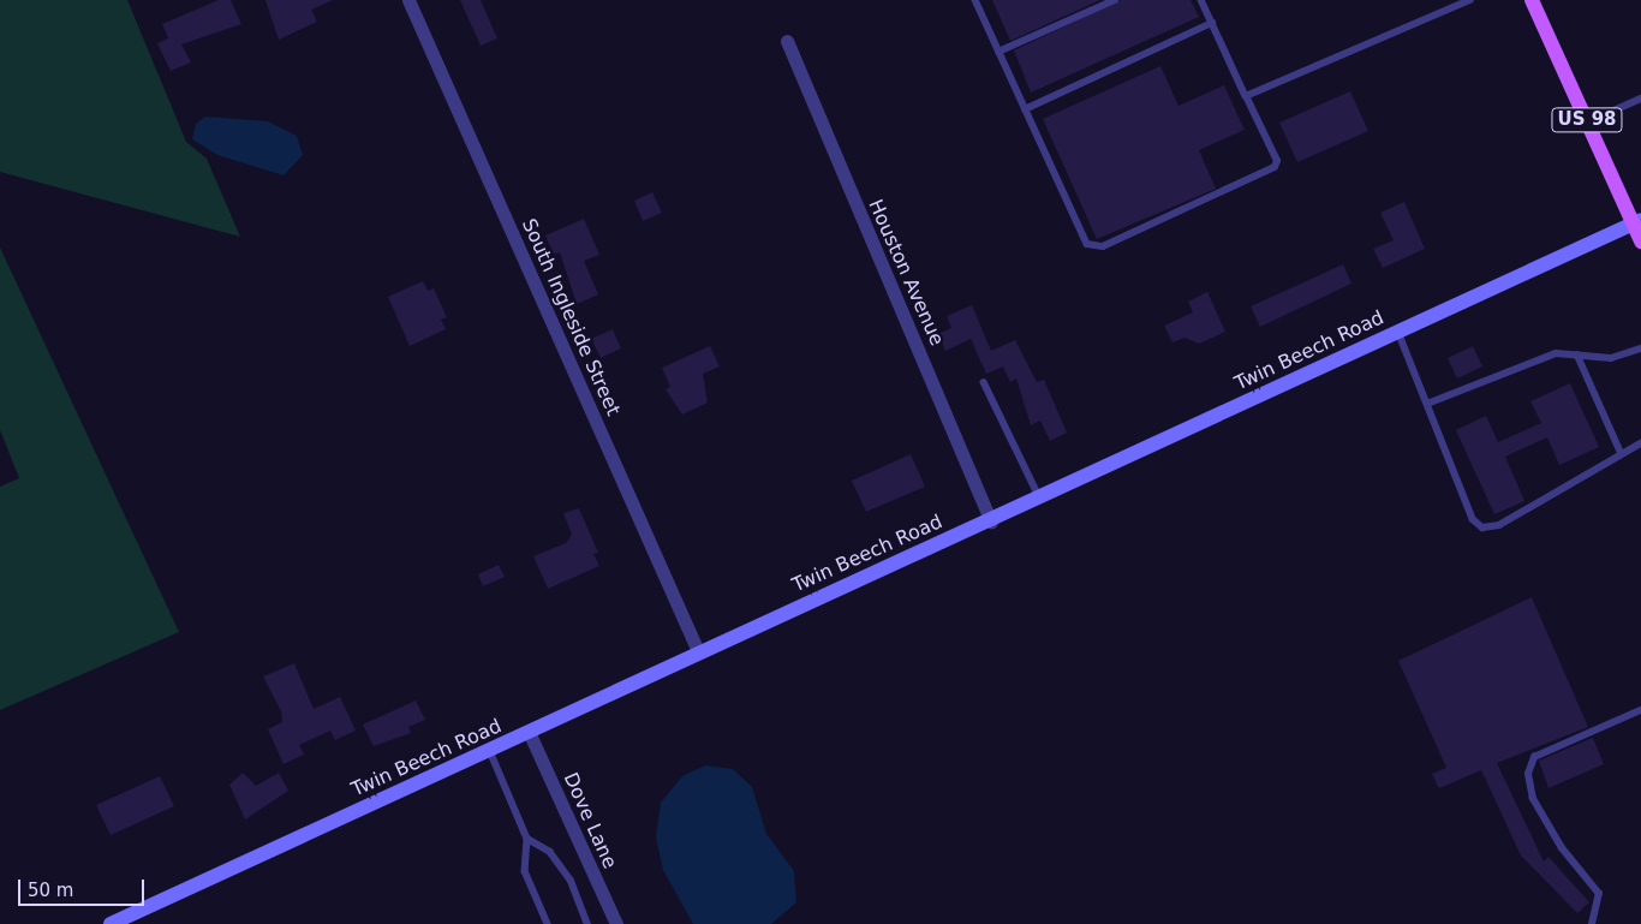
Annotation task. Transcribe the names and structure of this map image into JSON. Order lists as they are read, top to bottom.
{
  "streets": {
    "main road": ["US 98"],
    "street": [
      "Houston Avenue",
      "South Ingleside Street",
      "Twin Beech Road",
      "Dove Lane"
    ]
  },
  "crossings": [
    ["US 98", "Twin Beech Road"],
    ["Houston Avenue", "Twin Beech Road"],
    ["South Ingleside Street", "Twin Beech Road"],
    ["Twin Beech Road", "Dove Lane"]
  ],
  "scale_bar": "50 m"
}
